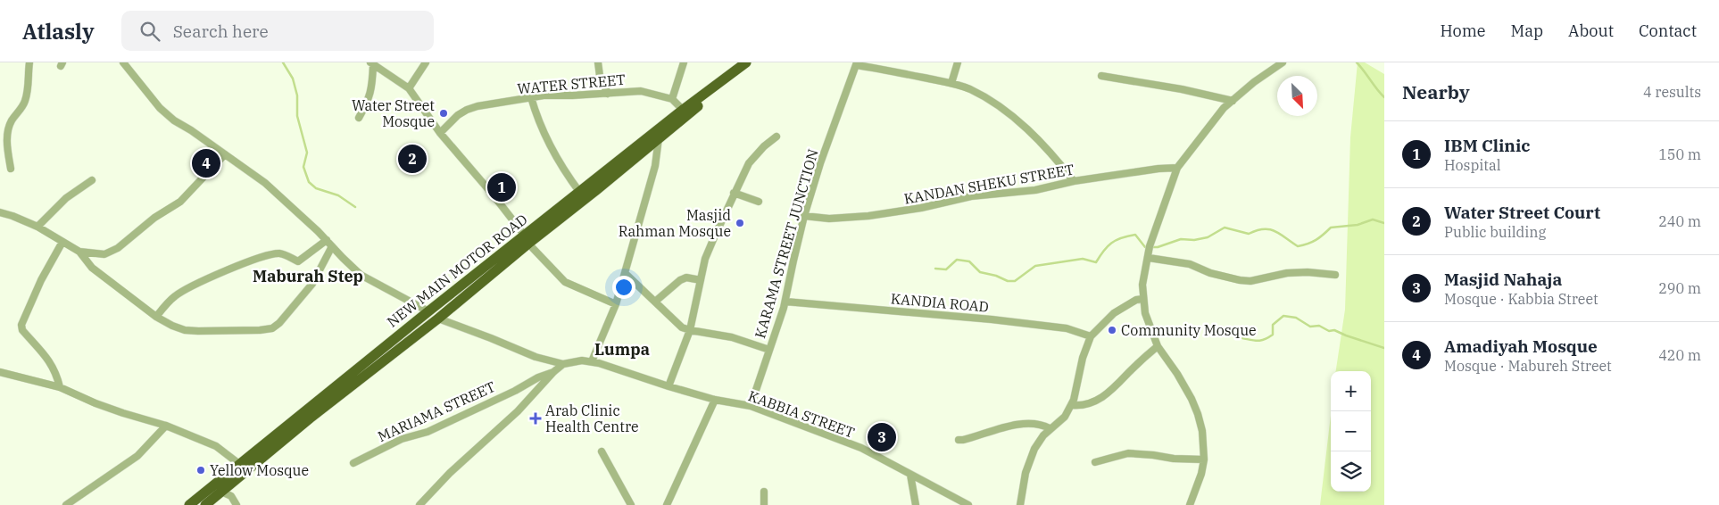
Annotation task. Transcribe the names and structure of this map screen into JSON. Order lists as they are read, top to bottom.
{
  "streets": {
    "highway": ["NEW MAIN MOTOR ROAD"],
    "street": [
      "WATER STREET",
      "KANDAN SHEKU STREET",
      "KARAMA STREET JUNCTION",
      "KANDIA ROAD",
      "MARIAMA STREET",
      "KABBIA STREET"
    ]
  },
  "crossings": [
    ["WATER STREET", "NEW MAIN MOTOR ROAD"],
    ["KANDAN SHEKU STREET", "KARAMA STREET JUNCTION"],
    ["KARAMA STREET JUNCTION", "KANDIA ROAD"],
    ["KARAMA STREET JUNCTION", "KABBIA STREET"]
  ],
  "districts": ["Maburah Step", "Lumpa"],
  "places": {
    "other": [
      "Water Street Mosque",
      "Masjid Rahman Mosque",
      "Community Mosque",
      "Yellow Mosque"
    ],
    "health": ["Arab Clinic Health Centre"]
  },
  "north": "bottom right",
  "page": {
    "header": "Atlasly",
    "search": "Search here",
    "nav": [
      "Home",
      "Map",
      "About",
      "Contact"
    ],
    "heading": ["Nearby", "4 results"],
    "list": [
      {
        "mark": "1",
        "name": "IBM Clinic",
        "note": "Hospital",
        "value": "150 m"
      },
      {
        "mark": "2",
        "name": "Water Street Court",
        "note": "Public building",
        "value": "240 m"
      },
      {
        "mark": "3",
        "name": "Masjid Nahaja",
        "note": "Mosque · Kabbia Street",
        "value": "290 m"
      },
      {
        "mark": "4",
        "name": "Amadiyah Mosque",
        "note": "Mosque · Mabureh Street",
        "value": "420 m"
      }
    ],
    "pins": [
      "2",
      "4",
      "1",
      "3"
    ],
    "map_buttons": ["+", "−"]
  }
}
